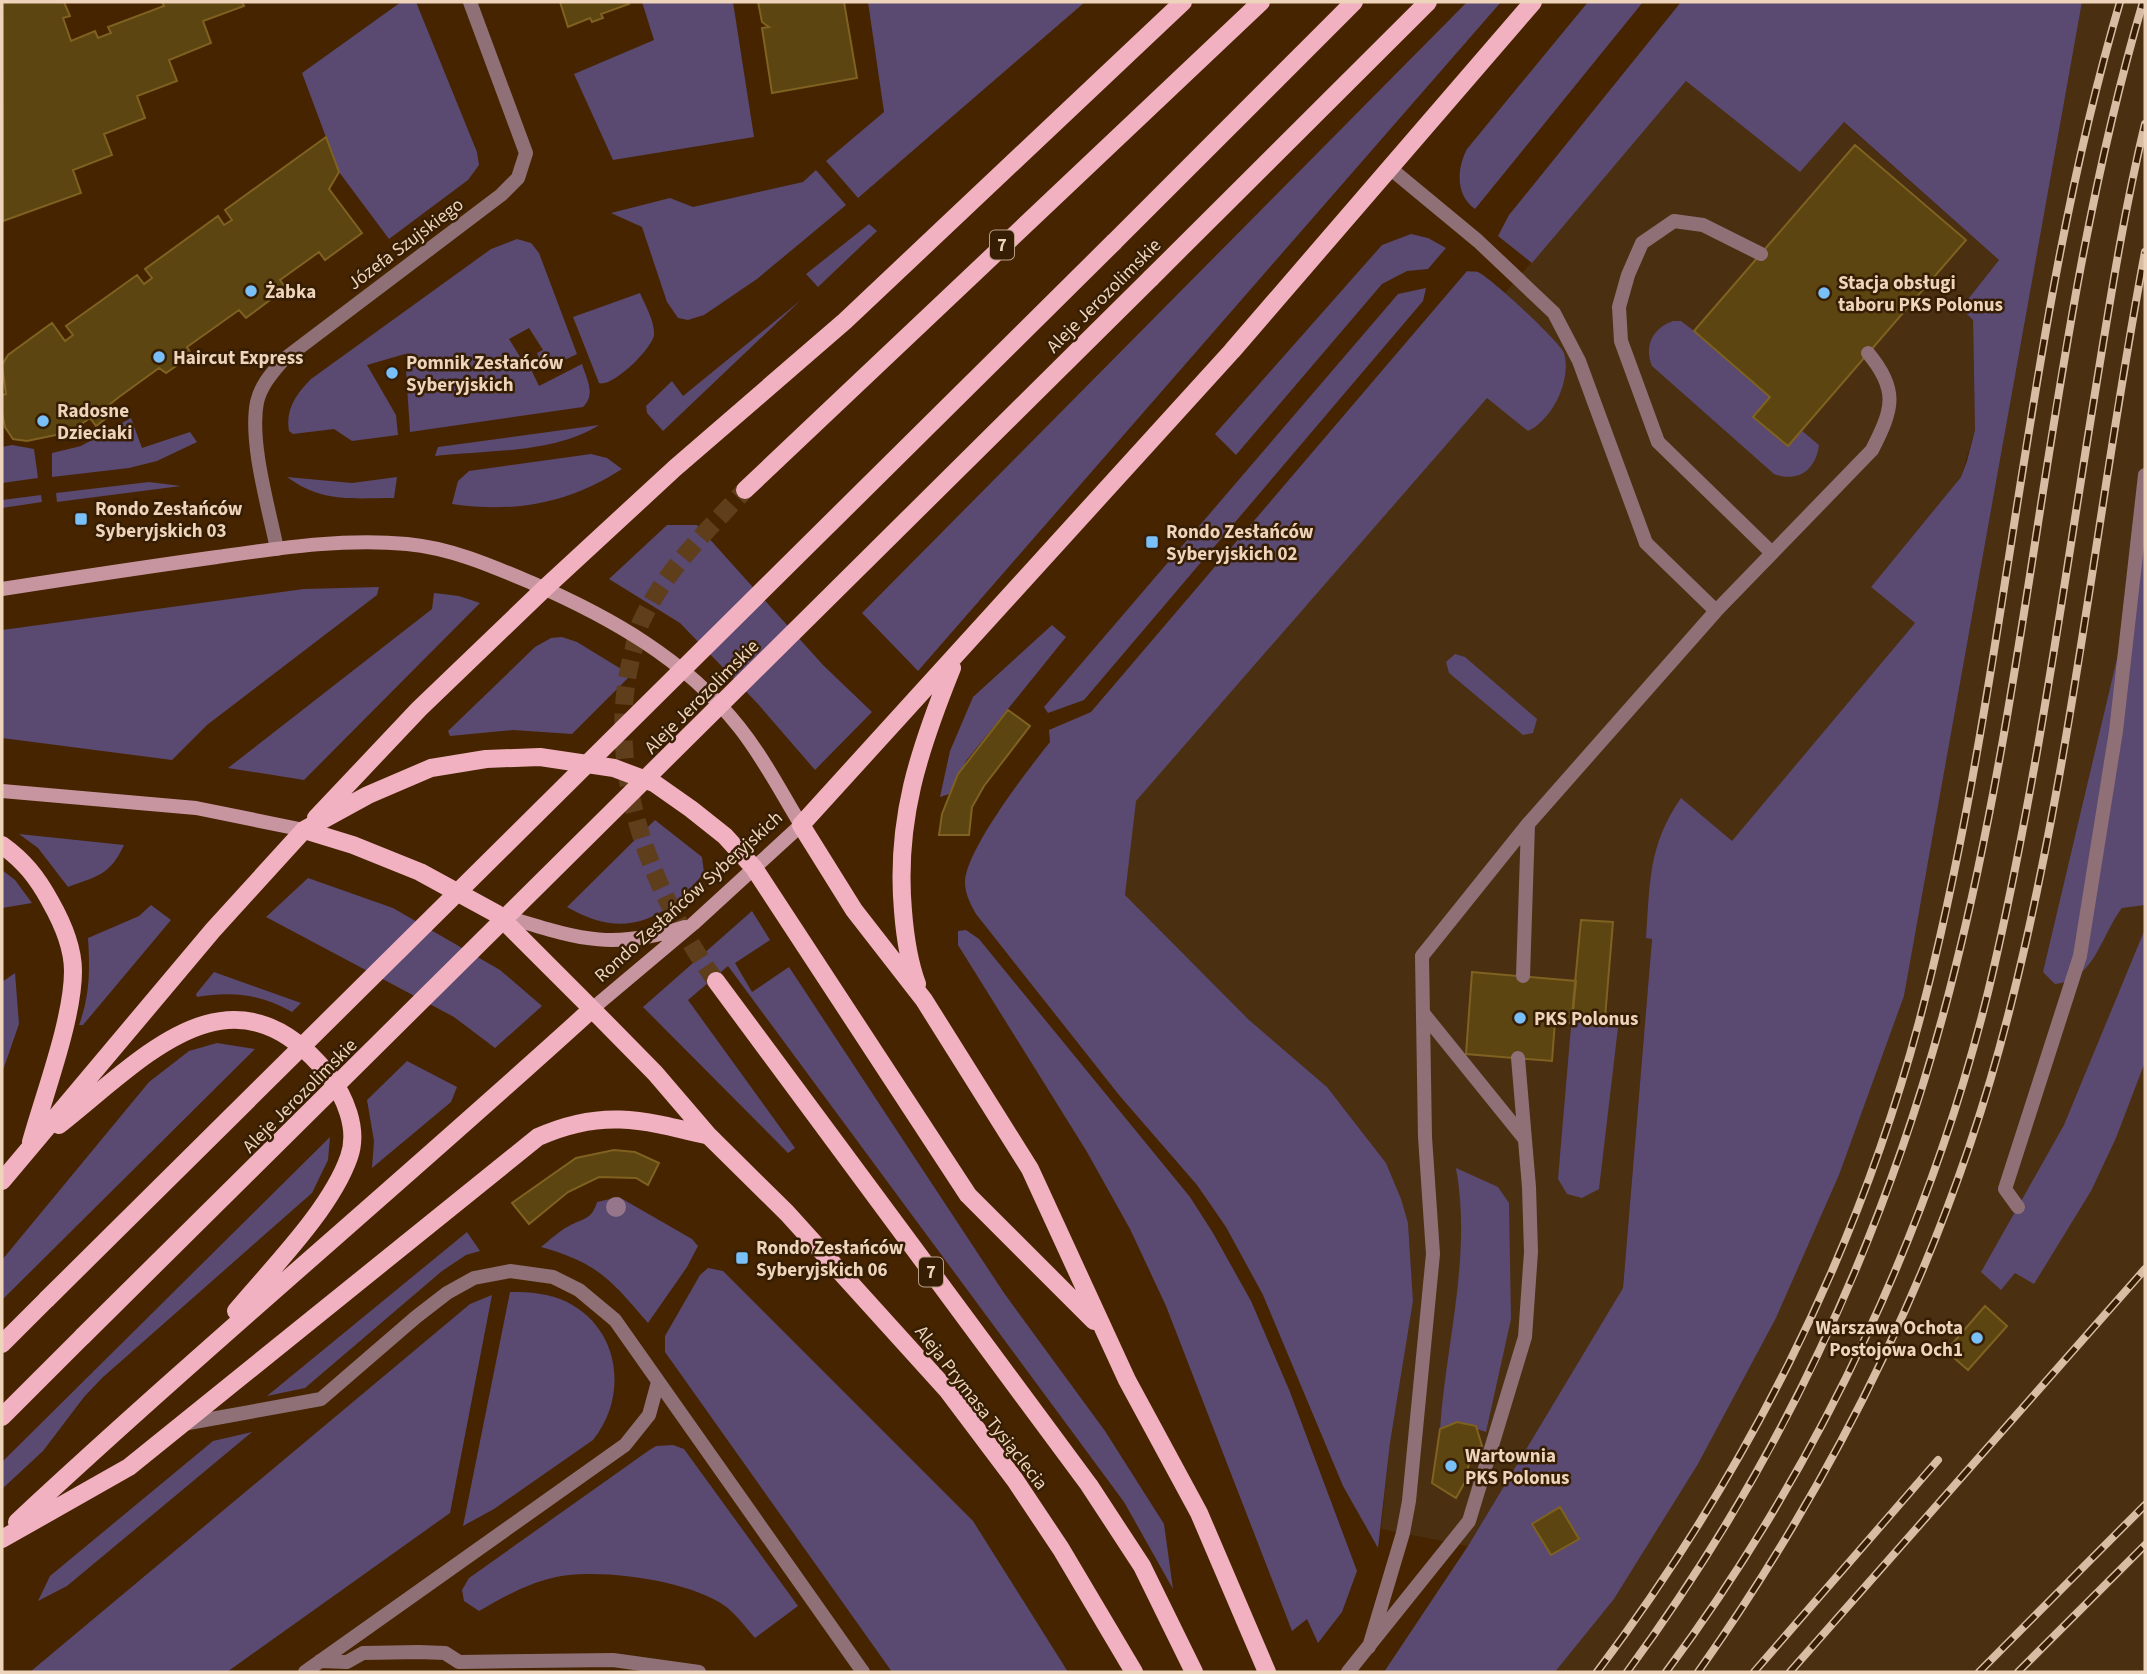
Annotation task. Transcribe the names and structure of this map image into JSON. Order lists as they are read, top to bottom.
{
  "streets": {
    "main road": [
      "7",
      "Aleje Jerozolimskie",
      "Rondo Zesłańców Syberyjskich",
      "Aleja Prymasa Tysiąclecia"
    ],
    "street": ["Józefa Szujskiego"]
  },
  "crossings": [
    ["Józefa Szujskiego", "Rondo Zesłańców Syberyjskich"],
    ["Rondo Zesłańców Syberyjskich", "Aleja Prymasa Tysiąclecia"]
  ],
  "places": {
    "other": [
      "Żabka",
      "Stacja obsługi taboru PKS Polonus",
      "Haircut Express",
      "Pomnik Zesłańców Syberyjskich",
      "Radosne Dzieciaki",
      "PKS Polonus",
      "Warszawa Ochota Postojowa Och1",
      "Wartownia PKS Polonus"
    ],
    "transit": ["Rondo Zesłańców Syberyjskich 03", "Rondo Zesłańców Syberyjskich 02", "Rondo Zesłańców Syberyjskich 06"]
  }
}
